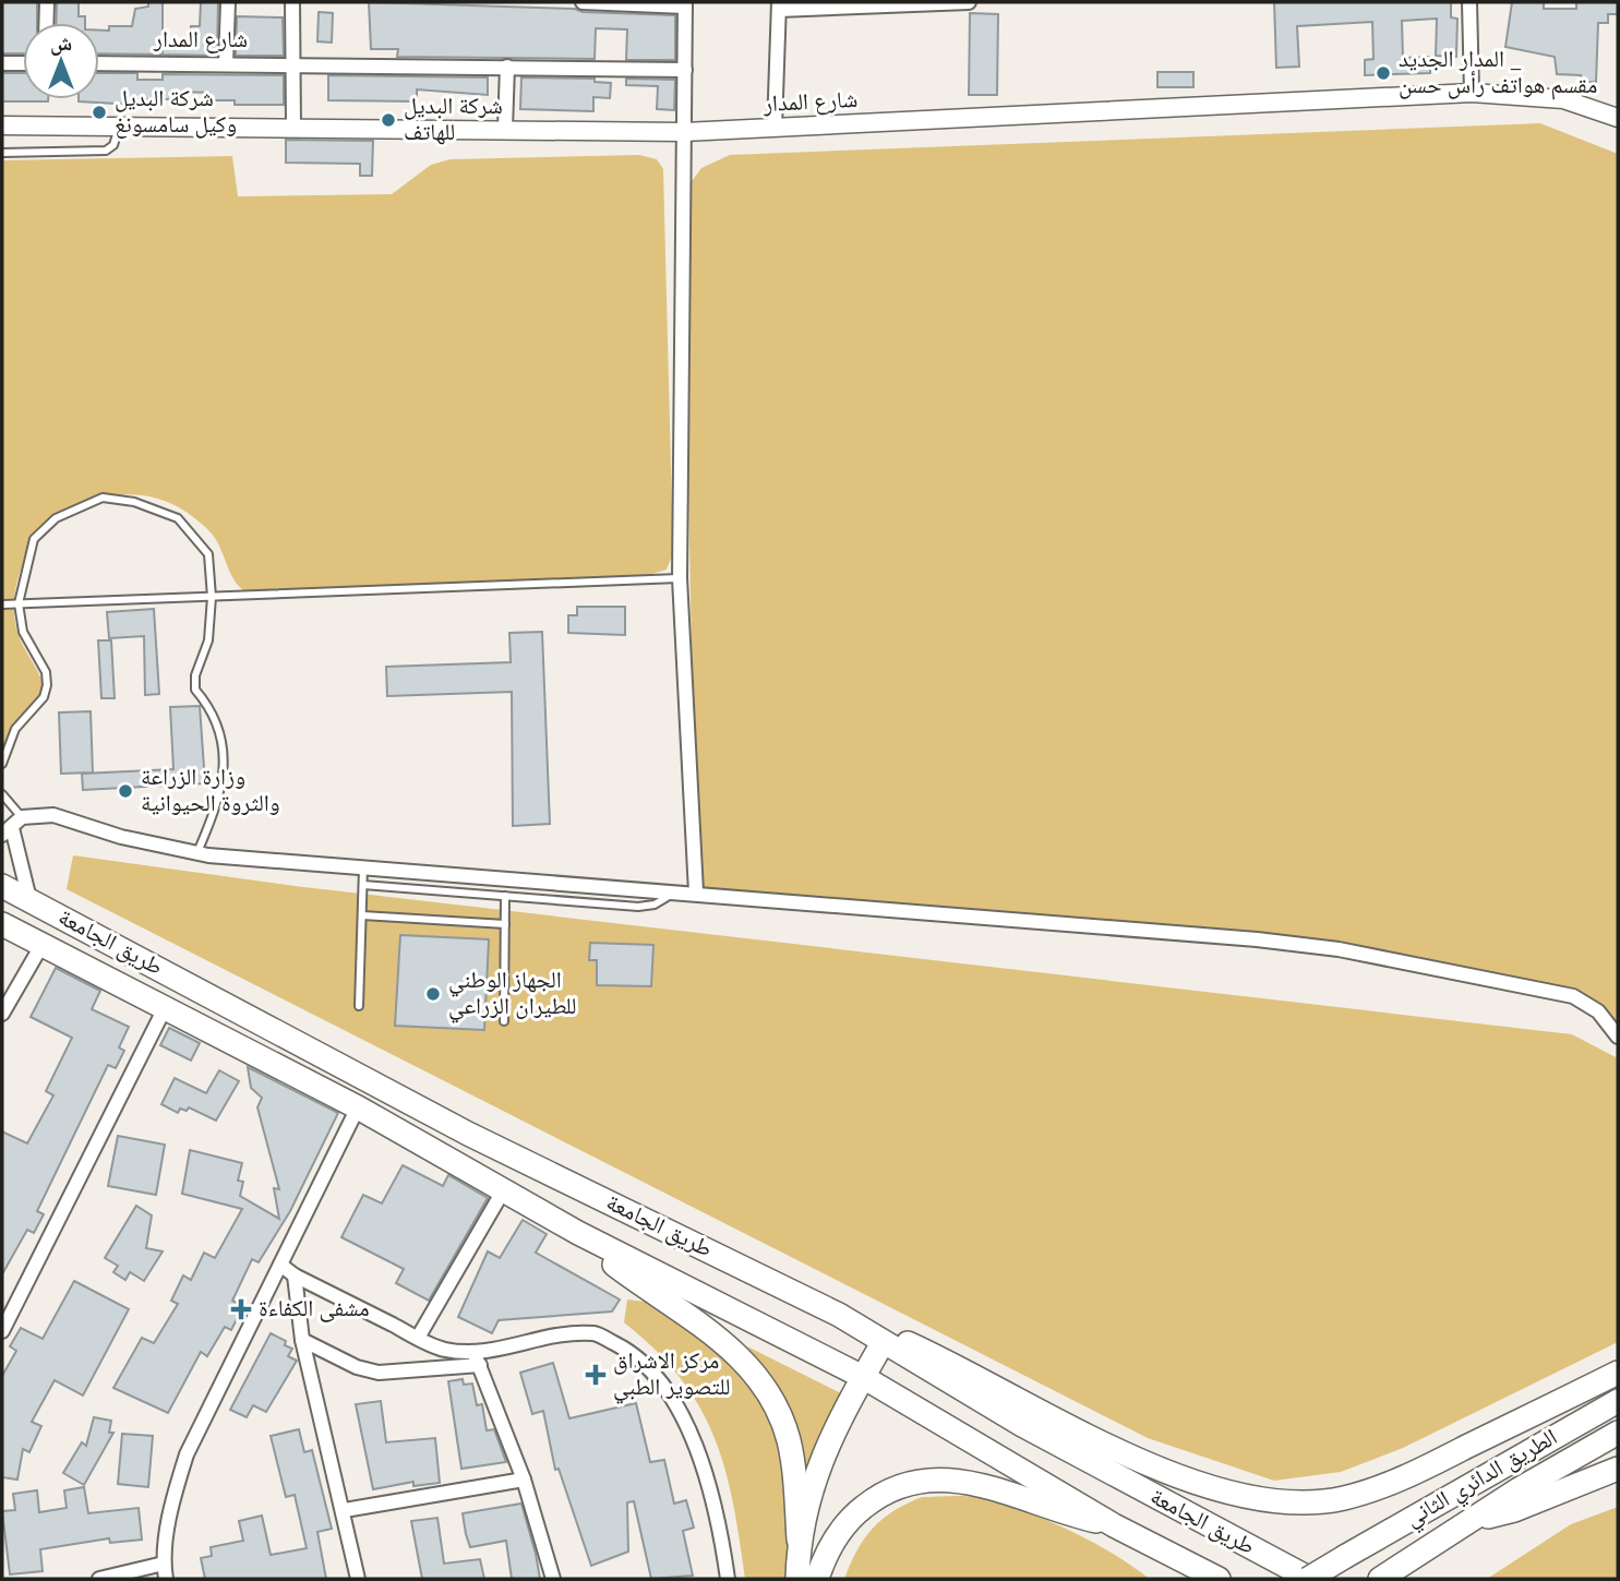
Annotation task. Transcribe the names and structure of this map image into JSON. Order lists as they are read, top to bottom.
{
  "streets": {
    "highway": ["طريق الجامعة", "الطريق الدائري الثاني"],
    "street": ["شارع المدار"]
  },
  "crossings": [
    ["طريق الجامعة", "الطريق الدائري الثاني"]
  ],
  "places": {
    "other": [
      "المدار الجديد _ مقسم هواتف رأس حسن",
      "شركة البديل وكيل سامسونغ",
      "شركة البديل للهاتف",
      "وزارة الزراعة والثروة الحيوانية",
      "الجهاز الوطني للطيران الزراعي"
    ],
    "health": ["مشفى الكفاءة", "مركز الاشراق للتصوير الطبي"]
  },
  "north": "top"
}
